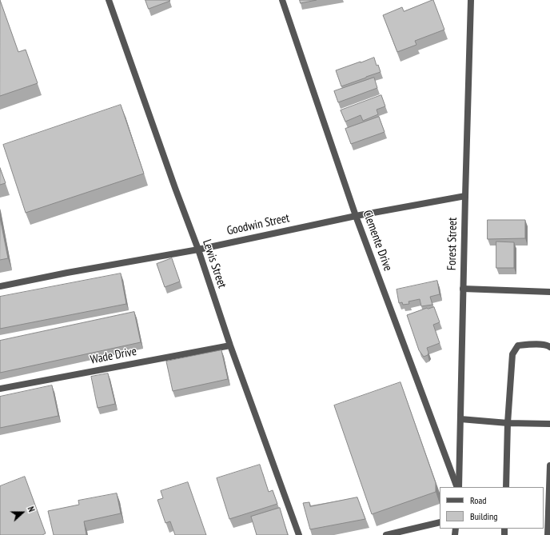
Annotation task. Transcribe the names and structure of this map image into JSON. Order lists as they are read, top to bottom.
{
  "streets": {
    "street": [
      "Goodwin Street",
      "Clemente Drive",
      "Forest Street",
      "Lewis Street",
      "Wade Drive"
    ]
  },
  "crossings": [
    ["Goodwin Street", "Clemente Drive"],
    ["Goodwin Street", "Forest Street"],
    ["Goodwin Street", "Lewis Street"],
    ["Lewis Street", "Wade Drive"]
  ],
  "legend": ["Road", "Building"],
  "north": "right"
}
